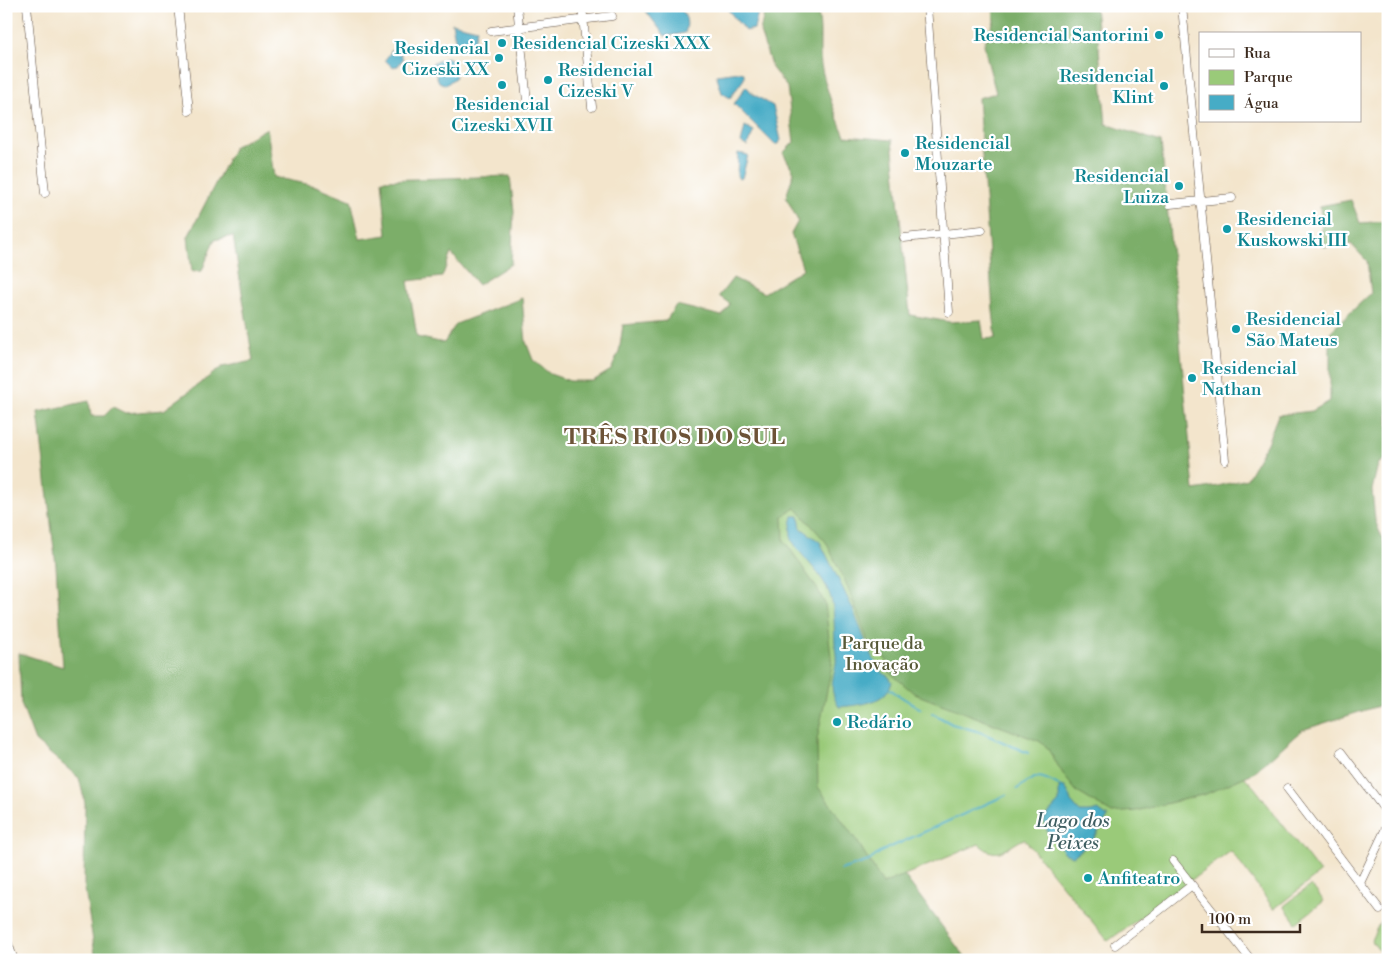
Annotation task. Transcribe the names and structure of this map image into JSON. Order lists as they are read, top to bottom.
{
  "districts": ["TRÊS RIOS DO SUL"],
  "water": ["Lago dos Peixes"],
  "parks": ["Parque da Inovação"],
  "places": [
    "Residencial Santorini",
    "Residencial Cizeski XXX",
    "Residencial Cizeski XX",
    "Residencial Cizeski V",
    "Residencial Cizeski XVII",
    "Residencial Klint",
    "Residencial Mouzarte",
    "Residencial Luiza",
    "Residencial Kuskowski III",
    "Residencial São Mateus",
    "Residencial Nathan",
    "Redário",
    "Anfiteatro"
  ],
  "legend": ["Rua", "Parque", "Água"],
  "scale_bar": "100 m"
}
